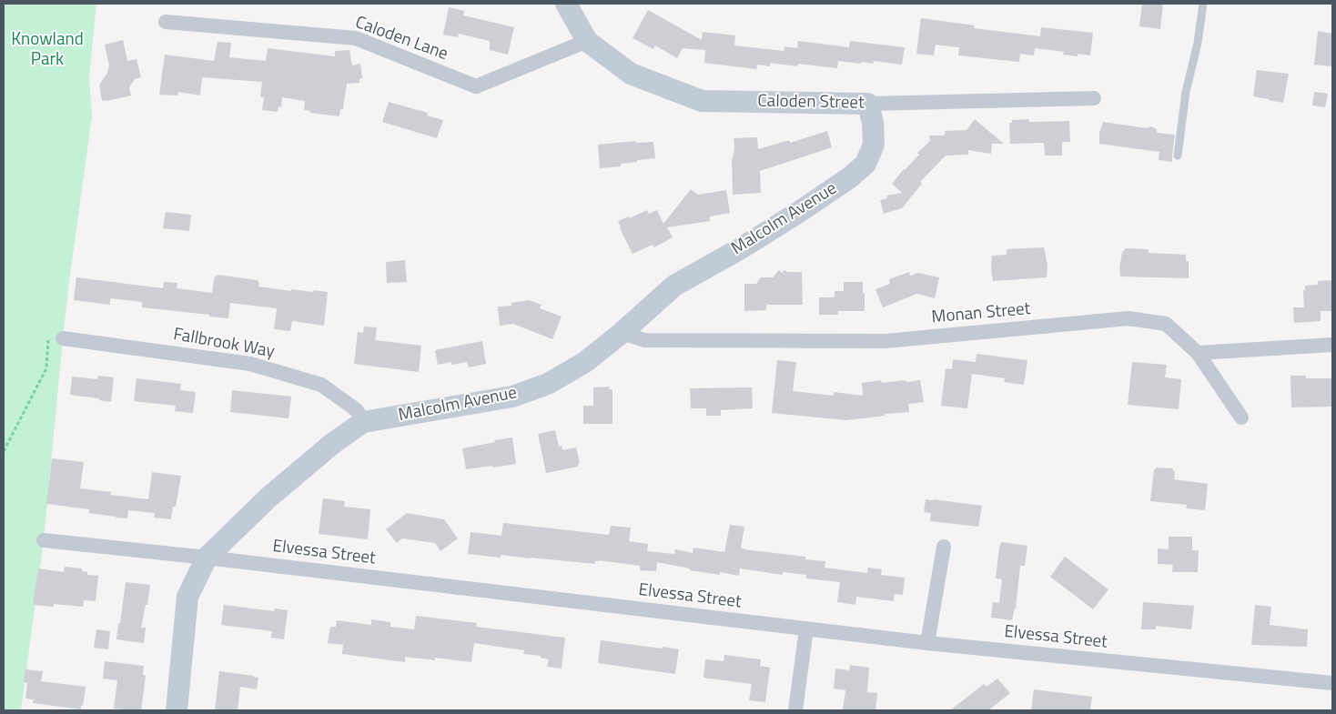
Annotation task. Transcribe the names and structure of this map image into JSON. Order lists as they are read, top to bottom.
{
  "streets": {
    "street": [
      "Caloden Lane",
      "Caloden Street",
      "Malcolm Avenue",
      "Monan Street",
      "Fallbrook Way",
      "Elvessa Street"
    ]
  },
  "crossings": [
    ["Caloden Lane", "Caloden Street"],
    ["Caloden Street", "Malcolm Avenue"],
    ["Malcolm Avenue", "Monan Street"],
    ["Malcolm Avenue", "Fallbrook Way"],
    ["Malcolm Avenue", "Elvessa Street"]
  ],
  "parks": ["Knowland Park"]
}
